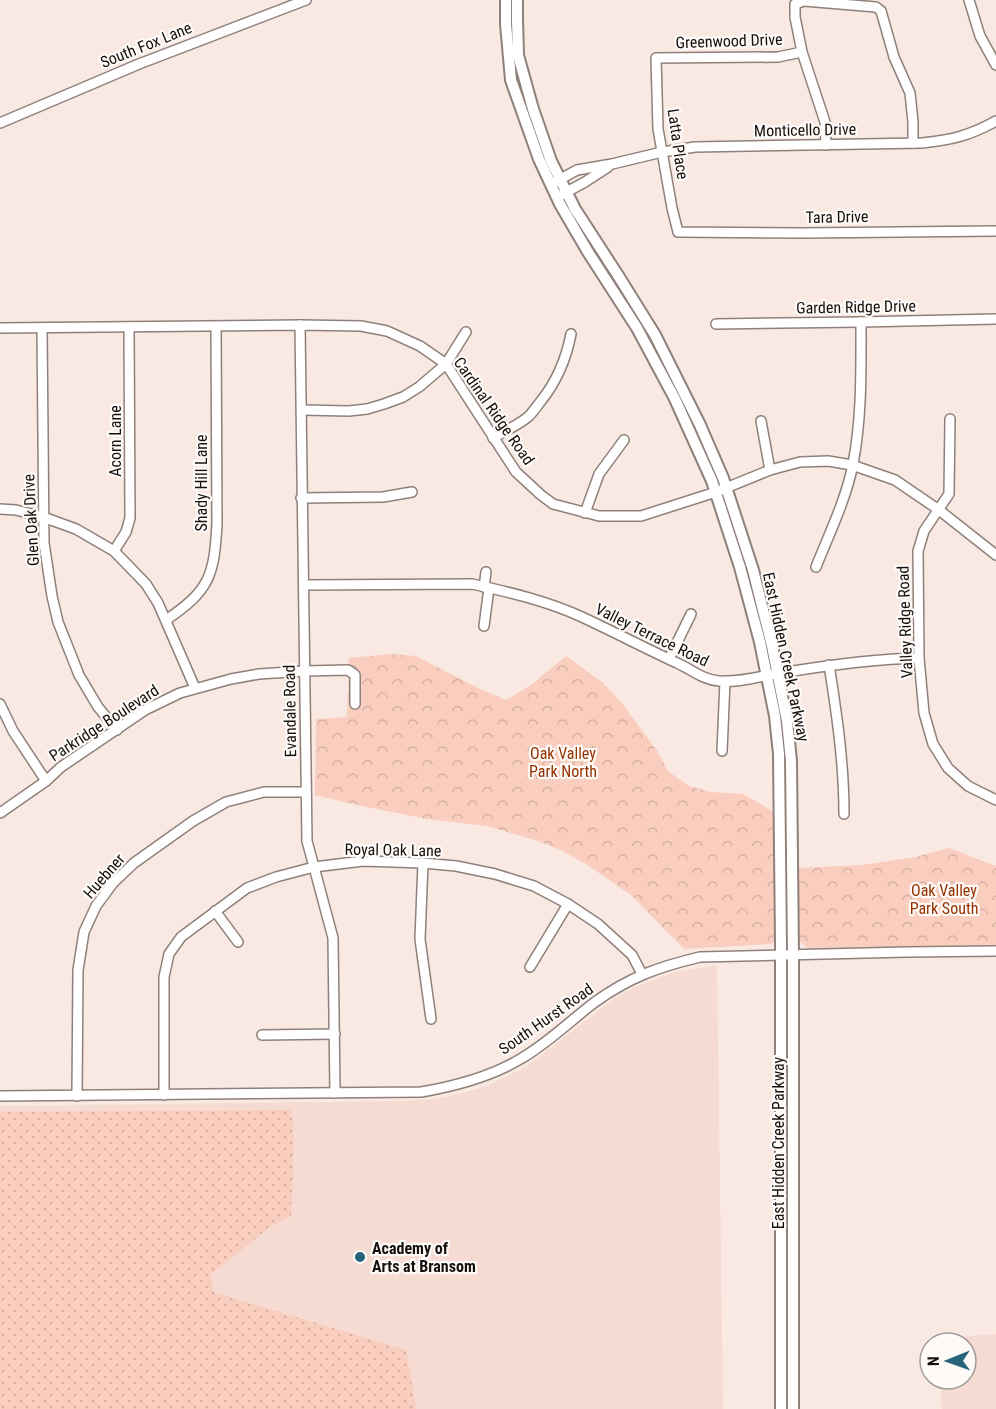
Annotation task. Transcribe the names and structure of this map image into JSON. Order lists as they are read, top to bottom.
{
  "streets": {
    "main road": ["East Hidden Creek Parkway"],
    "street": [
      "Greenwood Drive",
      "South Fox Lane",
      "Monticello Drive",
      "Latta Place",
      "Tara Drive",
      "Garden Ridge Drive",
      "Cardinal Ridge Road",
      "Acorn Lane",
      "Shady Hill Lane",
      "Glen Oak Drive",
      "Valley Ridge Road",
      "Valley Terrace Road",
      "Evandale Road",
      "Parkridge Boulevard",
      "Royal Oak Lane",
      "Huebner",
      "South Hurst Road"
    ]
  },
  "crossings": [
    ["Greenwood Drive", "Latta Place"],
    ["Monticello Drive", "Latta Place"],
    ["Monticello Drive", "East Hidden Creek Parkway"],
    ["Latta Place", "Tara Drive"],
    ["Cardinal Ridge Road", "Acorn Lane"],
    ["Cardinal Ridge Road", "Shady Hill Lane"],
    ["Cardinal Ridge Road", "Glen Oak Drive"],
    ["Cardinal Ridge Road", "Valley Ridge Road"],
    ["Cardinal Ridge Road", "East Hidden Creek Parkway"],
    ["Cardinal Ridge Road", "Evandale Road"],
    ["Glen Oak Drive", "Parkridge Boulevard"],
    ["Valley Ridge Road", "Valley Terrace Road"],
    ["Valley Terrace Road", "East Hidden Creek Parkway"],
    ["Valley Terrace Road", "Evandale Road"],
    ["East Hidden Creek Parkway", "South Hurst Road"],
    ["Evandale Road", "Parkridge Boulevard"],
    ["Evandale Road", "Royal Oak Lane"],
    ["Evandale Road", "Huebner"],
    ["Evandale Road", "South Hurst Road"],
    ["Royal Oak Lane", "South Hurst Road"],
    ["Huebner", "South Hurst Road"]
  ],
  "parks": ["Oak Valley Park North", "Oak Valley Park South"],
  "places": ["Academy of Arts at Bransom"],
  "north": "left"
}
